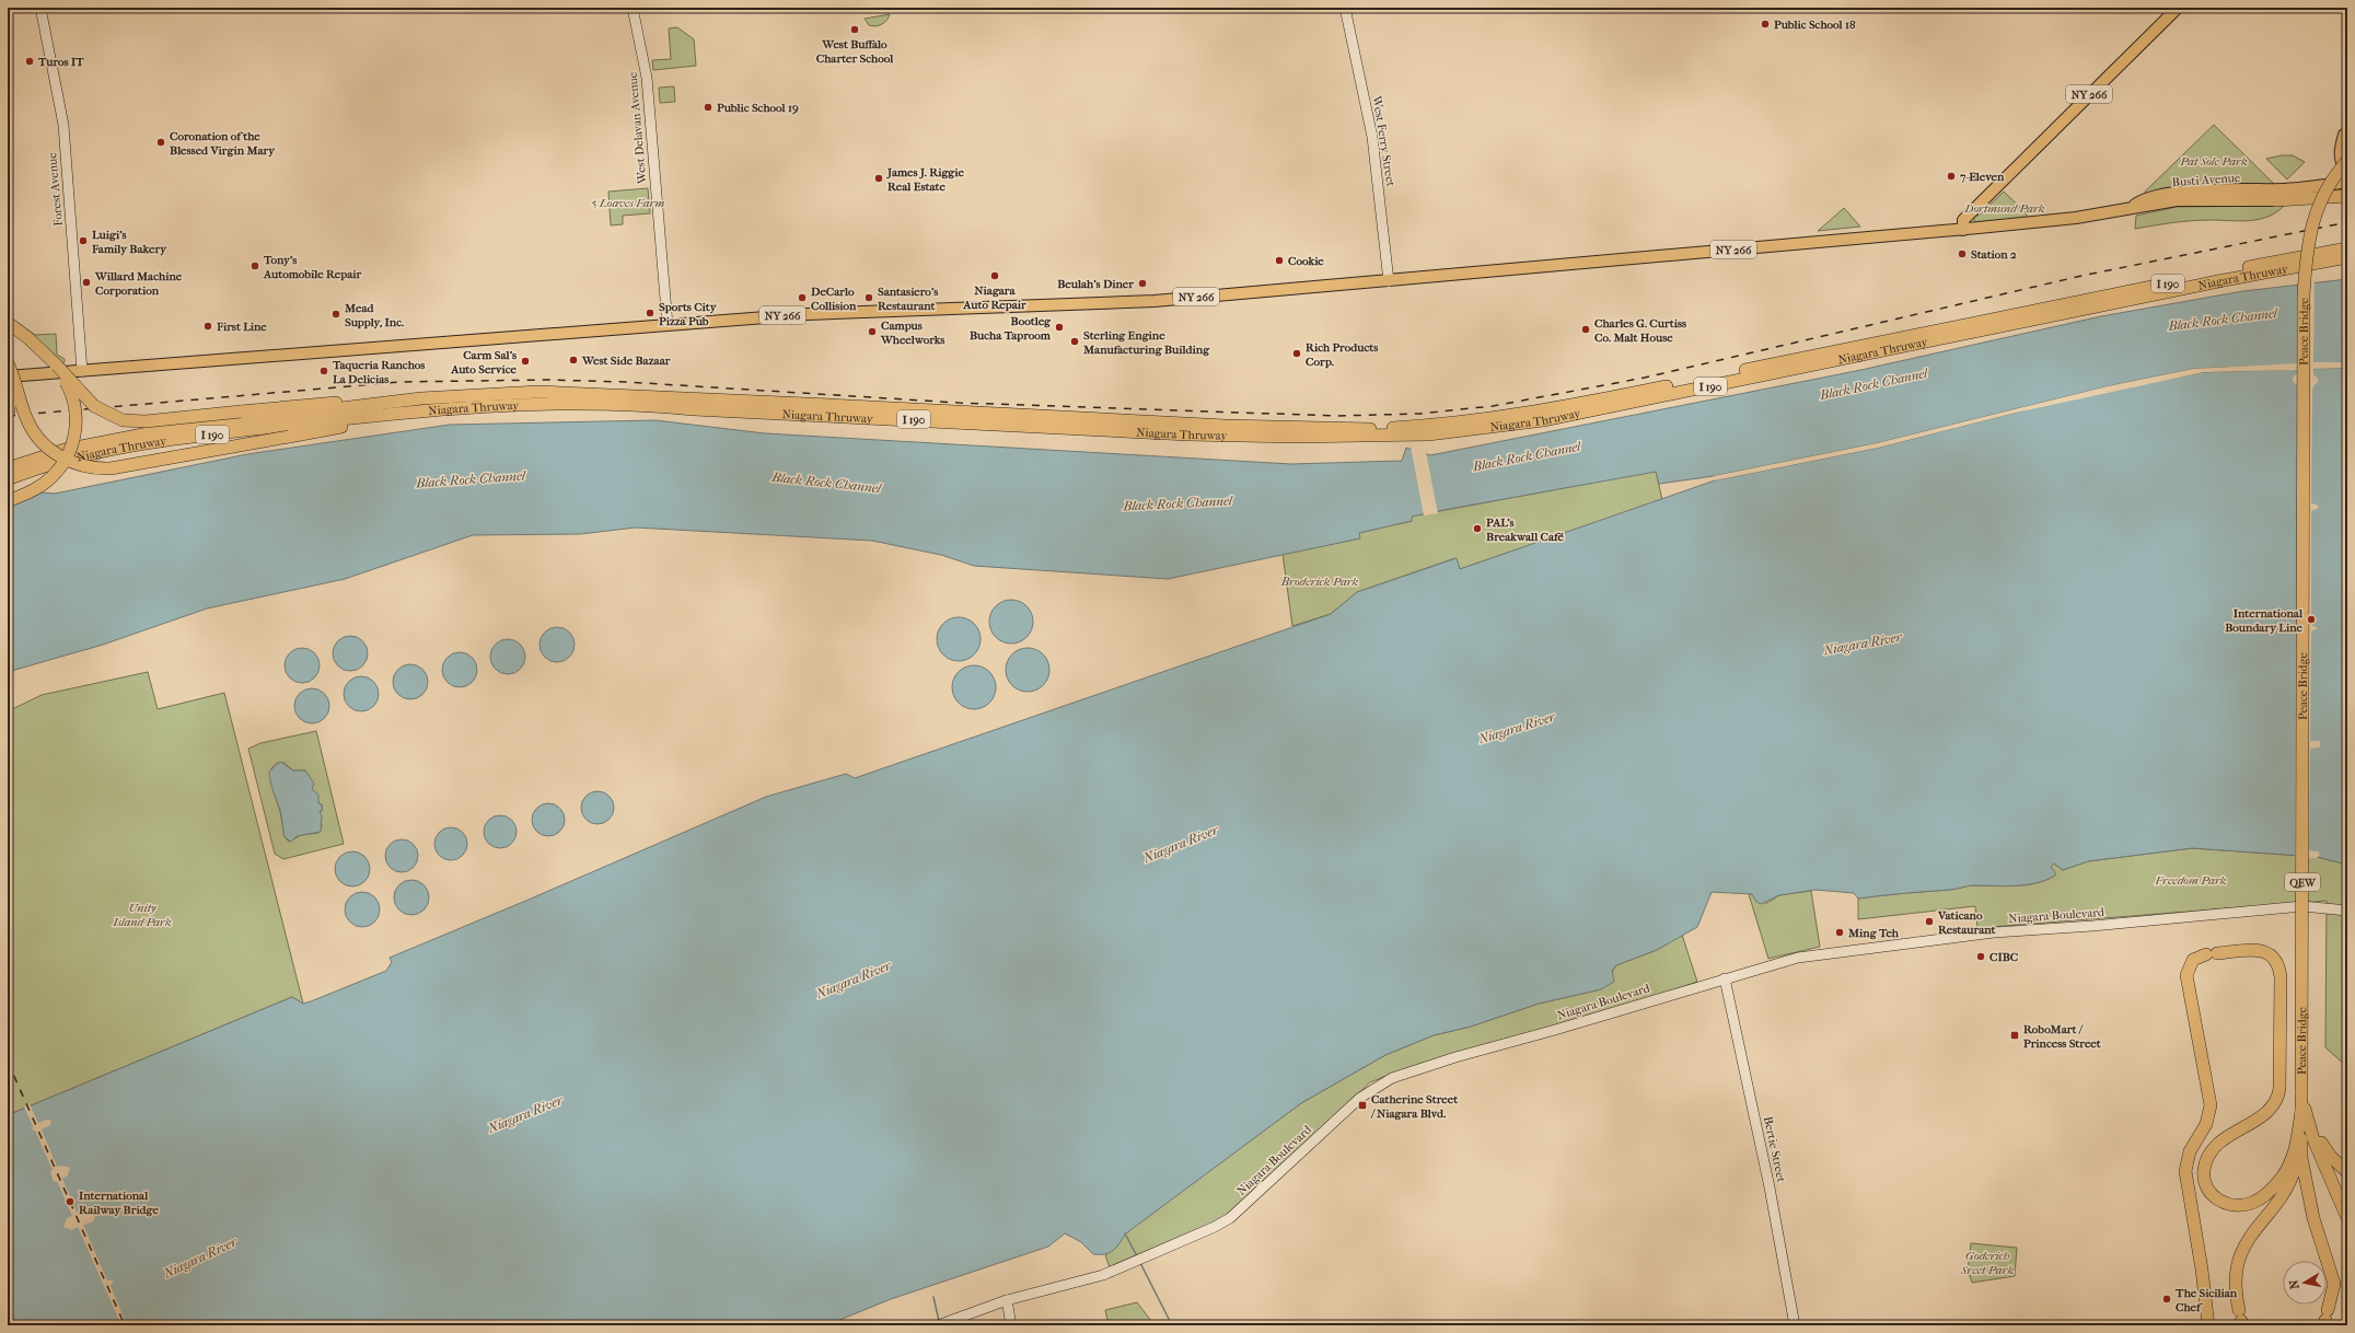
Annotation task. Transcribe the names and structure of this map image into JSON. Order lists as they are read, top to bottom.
{
  "streets": {
    "highway": [
      "Niagara Thruway",
      "I 190",
      "Peace Bridge",
      "QEW"
    ],
    "main road": [
      "NY 266",
      "West Delavan Avenue",
      "West Ferry Street",
      "Busti Avenue",
      "Forest Avenue",
      "Niagara Boulevard",
      "Bertie Street"
    ]
  },
  "crossings": [
    ["NY 266", "West Delavan Avenue"],
    ["NY 266", "West Ferry Street"],
    ["NY 266", "Busti Avenue"],
    ["NY 266", "Forest Avenue"],
    ["Peace Bridge", "QEW"],
    ["Niagara Boulevard", "Bertie Street"]
  ],
  "water": ["Black Rock Channel", "Niagara River"],
  "parks": [
    "Pat Sole Park",
    "5 Loaves Farm",
    "Dortmund Park",
    "Broderick Park",
    "Freedom Park",
    "Unity Island Park",
    "Goderich Sreet Park"
  ],
  "places": {
    "other": [
      "Public School 18",
      "West Buffalo Charter School",
      "Turos IT",
      "Public School 19",
      "Coronation of the Blessed Virgin Mary",
      "7-Eleven",
      "James J. Riggie Real Estate",
      "Luigi's Family Bakery",
      "Station 2",
      "Cookie",
      "Tony's Automobile Repair",
      "Niagara Auto Repair",
      "Willard Machine Corporation",
      "Beulah's Diner",
      "DeCarlo Collision",
      "Santasiero's Restaurant",
      "Sports City Pizza Pub",
      "Mead Supply, Inc.",
      "First Line",
      "Bootleg Bucha Taproom",
      "Charles G. Curtiss Co. Malt House",
      "Campus Wheelworks",
      "Sterling Engine Manufacturing Building",
      "Rich Products Corp.",
      "West Side Bazaar",
      "Carm Sal's Auto Service",
      "Taqueria Ranchos La Delicias",
      "PAL’s Breakwall Café",
      "International Boundary Line",
      "Vaticano Restaurant",
      "Ming Teh",
      "CIBC",
      "International Railway Bridge",
      "The Sicilian Chef"
    ],
    "transit": ["RoboMart / Princess Street", "Catherine Street / Niagara Blvd."]
  },
  "north": "left"
}
